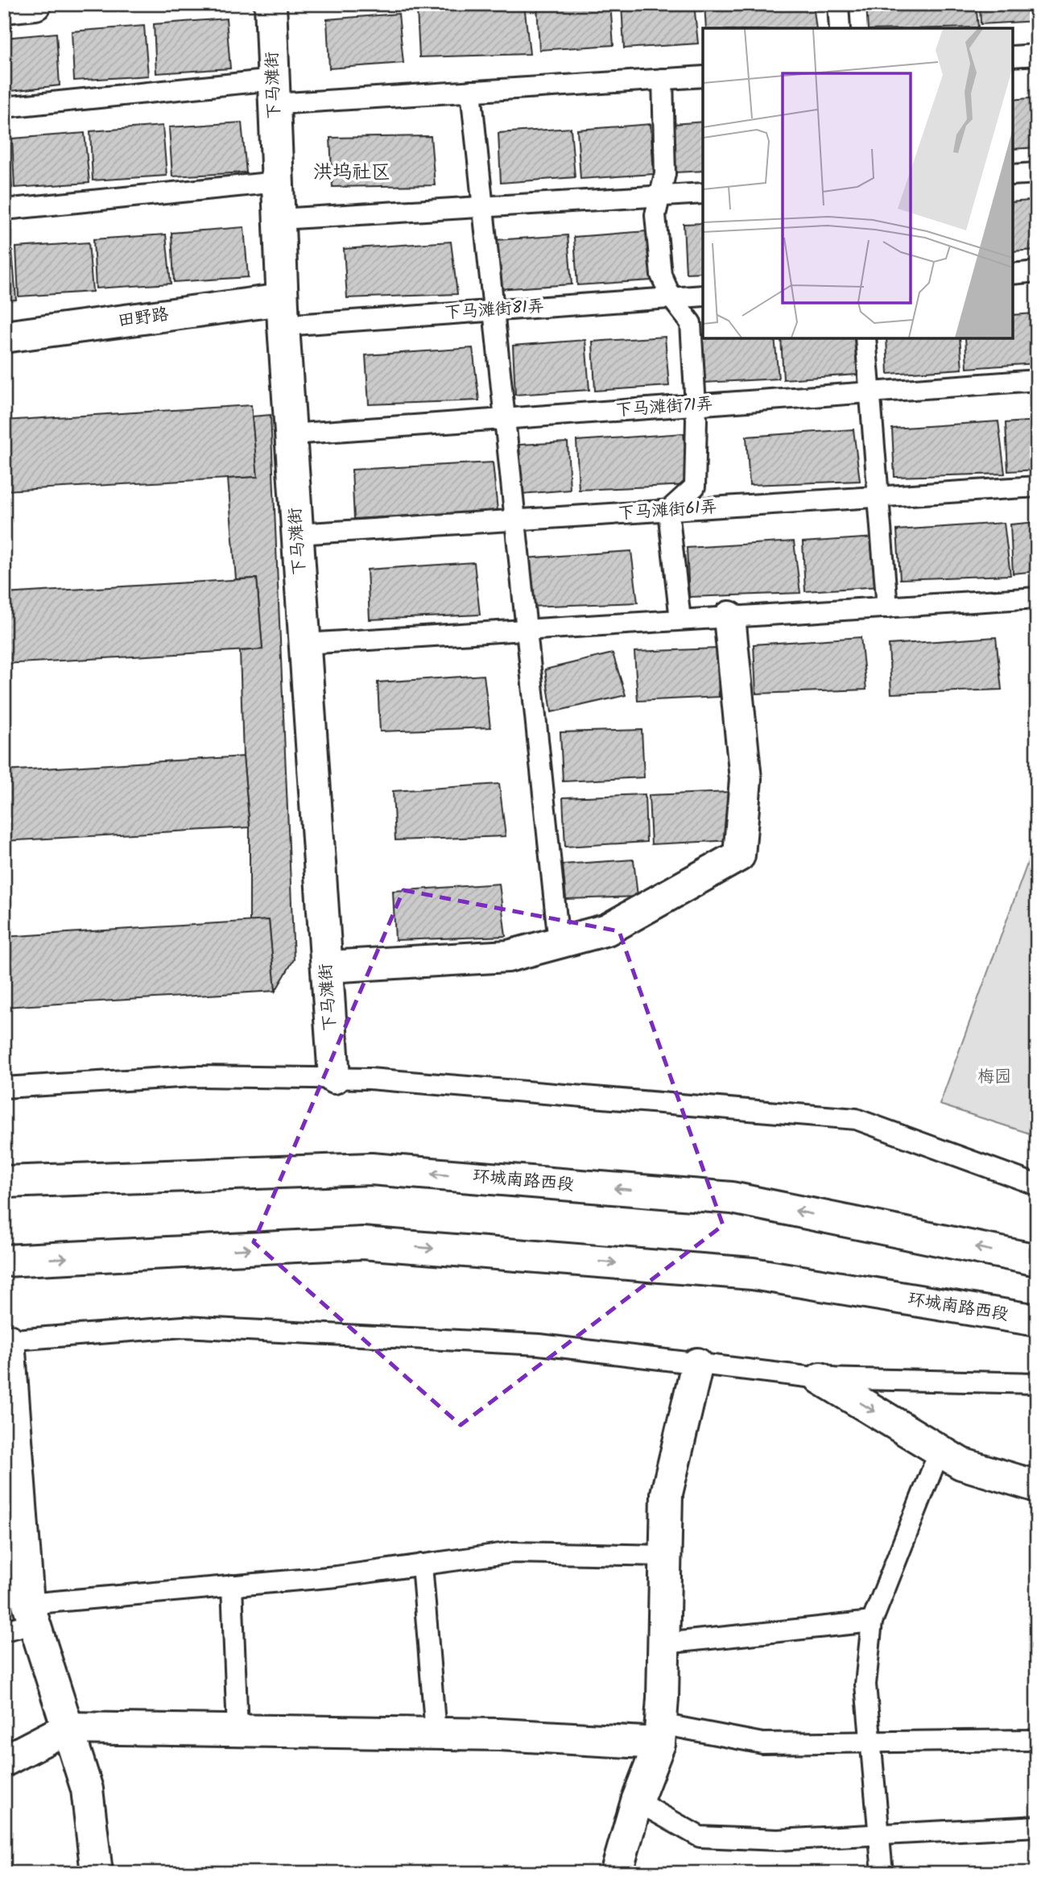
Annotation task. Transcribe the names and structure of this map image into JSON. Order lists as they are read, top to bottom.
{
  "streets": {
    "street": ["下马滩街", "田野路", "环城南路西段"],
    "lane": ["下马滩街81弄", "下马滩街71弄", "下马滩街61弄"]
  },
  "crossings": [
    ["下马滩街", "下马滩街81弄"],
    ["下马滩街", "田野路"],
    ["下马滩街", "下马滩街71弄"],
    ["下马滩街", "下马滩街61弄"],
    ["下马滩街81弄", "田野路"]
  ],
  "districts": ["洪坞社区"],
  "parks": ["梅园"]
}
